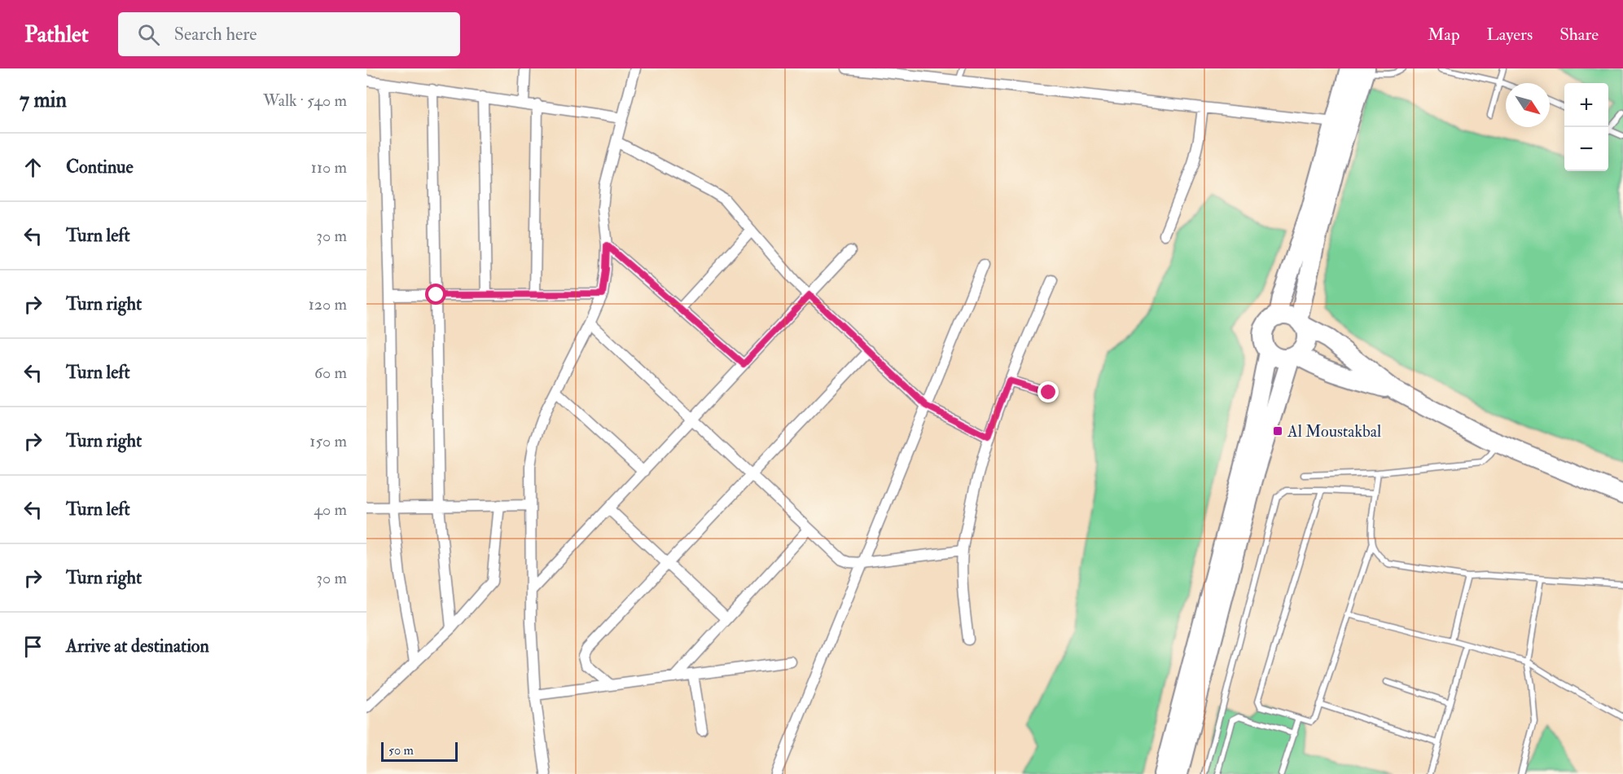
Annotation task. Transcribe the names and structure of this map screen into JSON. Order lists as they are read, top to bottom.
{
  "places": {
    "transit": ["Al Moustakbal"]
  },
  "scale_bar": "50 m",
  "north": "bottom right",
  "page": {
    "header": "Pathlet",
    "search": "Search here",
    "nav": ["Map", "Layers", "Share"],
    "heading": ["7 min", "Walk · 540 m"],
    "map_buttons": ["+", "−"],
    "list": [
      ["Continue", "110 m"],
      ["Turn left", "30 m"],
      ["Turn right", "120 m"],
      ["Turn left", "60 m"],
      ["Turn right", "150 m"],
      ["Turn left", "40 m"],
      ["Turn right", "30 m"],
      "Arrive at destination"
    ],
    "scale": "50 m"
  }
}
